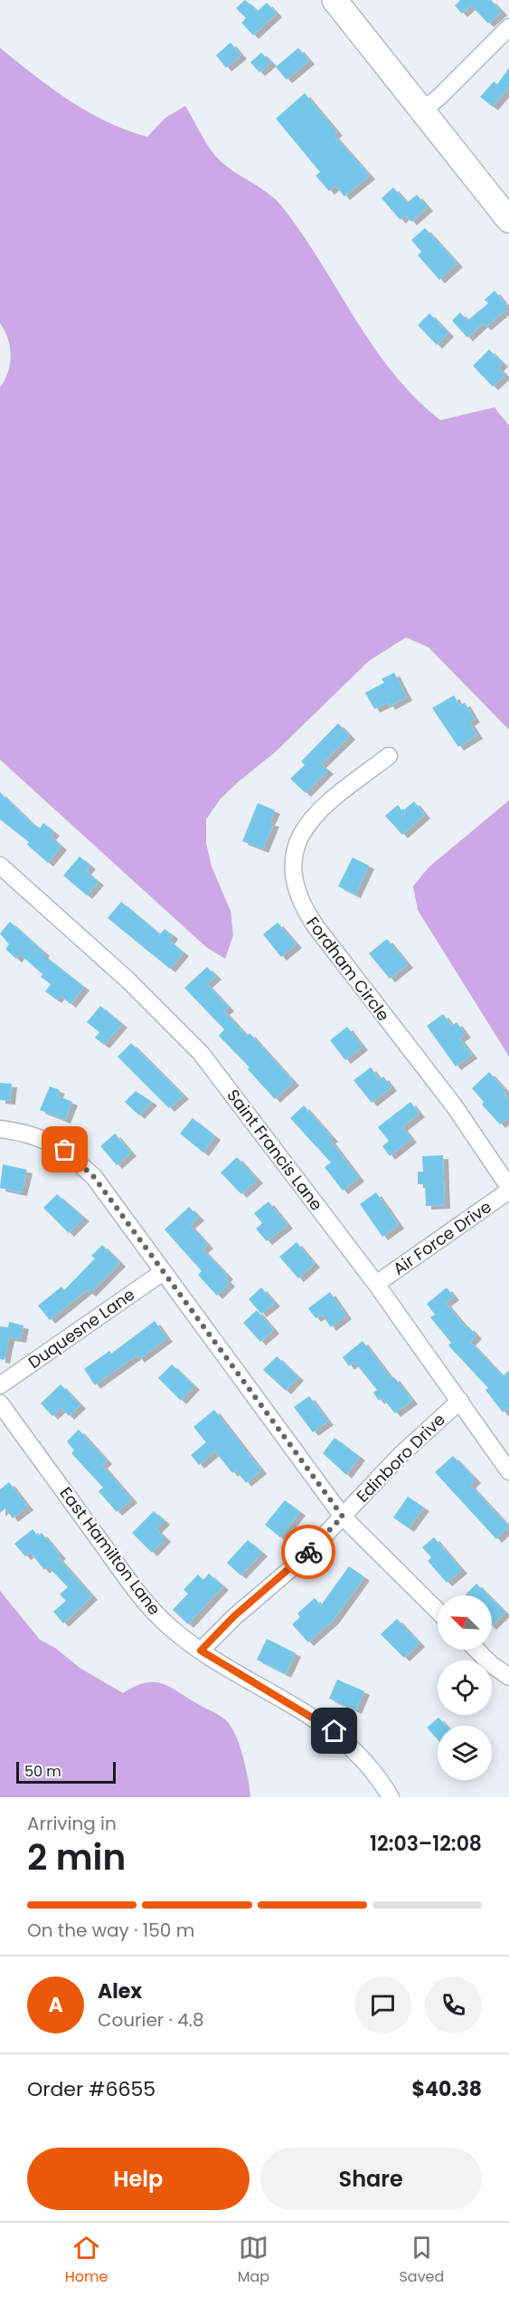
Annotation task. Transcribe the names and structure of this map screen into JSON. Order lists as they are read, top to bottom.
{
  "streets": {
    "street": [
      "Fordham Circle",
      "Saint Francis Lane",
      "Air Force Drive",
      "Duquesne Lane",
      "Edinboro Drive",
      "East Hamilton Lane"
    ]
  },
  "crossings": [
    ["Fordham Circle", "Air Force Drive"],
    ["Saint Francis Lane", "Air Force Drive"],
    ["Saint Francis Lane", "Edinboro Drive"],
    ["Edinboro Drive", "East Hamilton Lane"]
  ],
  "scale_bar": "50 m",
  "north": "top left",
  "page": {
    "scale": "50 m",
    "heading": ["2 min", "Arriving in", "12:03–12:08"],
    "panel": [
      "Alex",
      "Courier · 4.8",
      "Order #6655",
      "$40.38"
    ],
    "bar": "On the way · 150 m",
    "round": "A",
    "buttons": ["Help", "Share"],
    "tabs": ["Home", "Map", "Saved"]
  }
}
